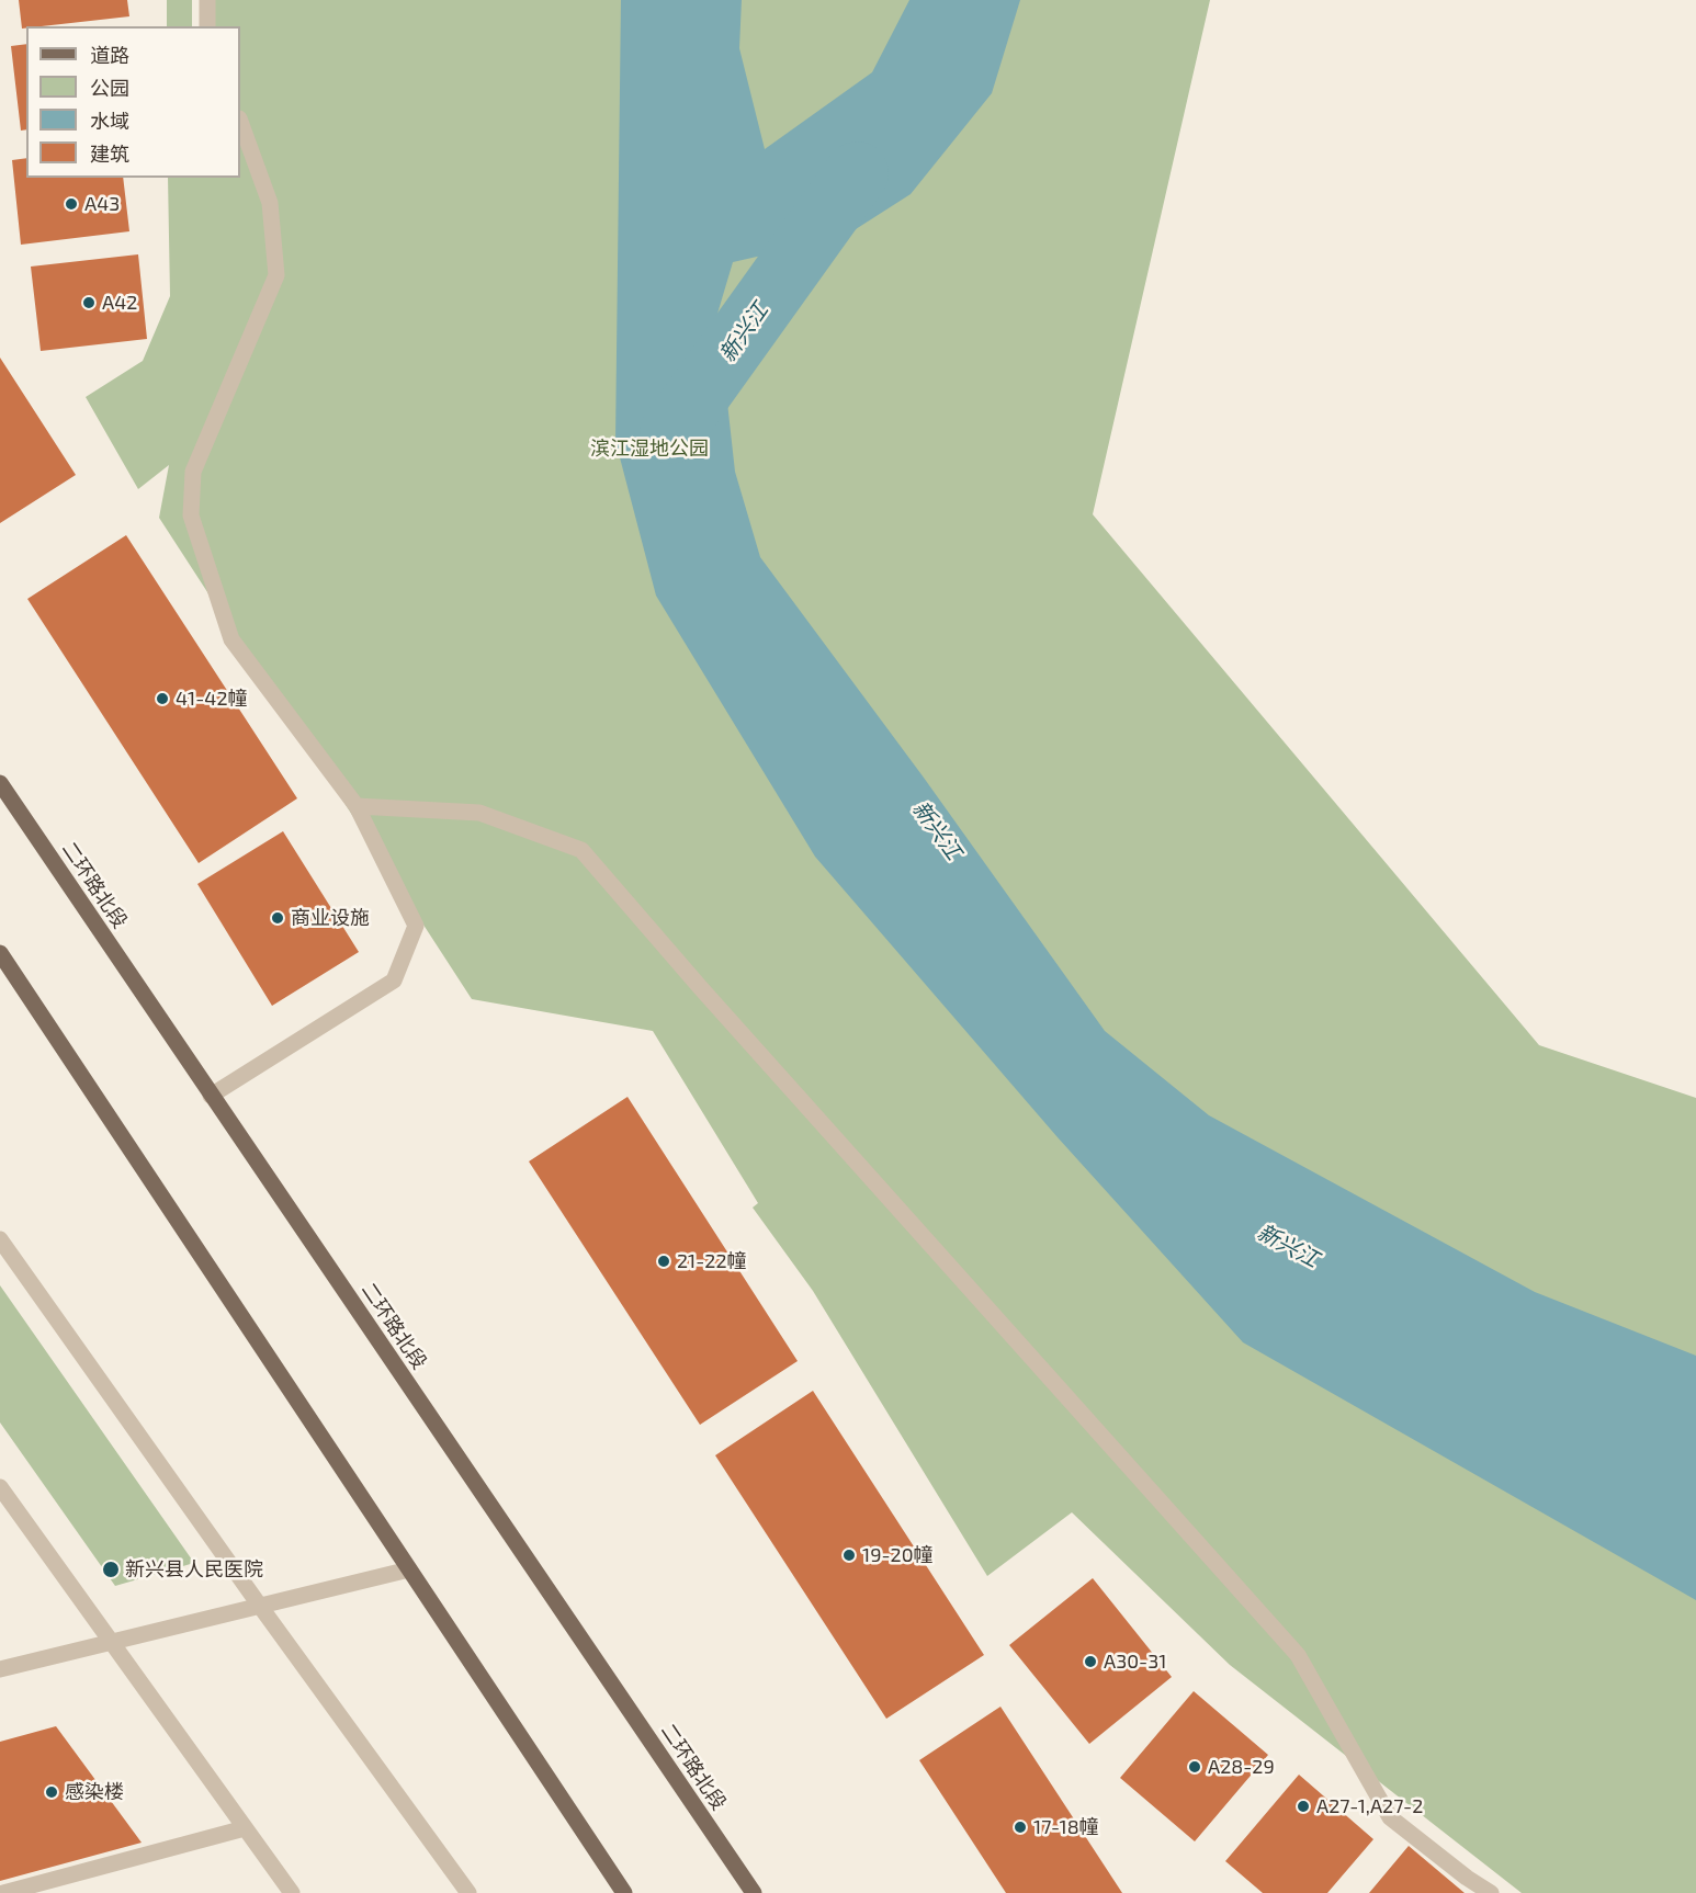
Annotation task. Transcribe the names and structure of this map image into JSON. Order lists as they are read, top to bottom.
{
  "streets": {
    "main road": ["二环路北段"]
  },
  "water": ["新兴江"],
  "parks": ["滨江湿地公园"],
  "places": [
    "A43",
    "A42",
    "41-42幢",
    "商业设施",
    "21-22幢",
    "19-20幢",
    "新兴县人民医院",
    "A30-31",
    "A28-29",
    "感染楼",
    "A27-1,A27-2",
    "17-18幢"
  ],
  "legend": [
    "道路",
    "公园",
    "水域",
    "建筑"
  ]
}
